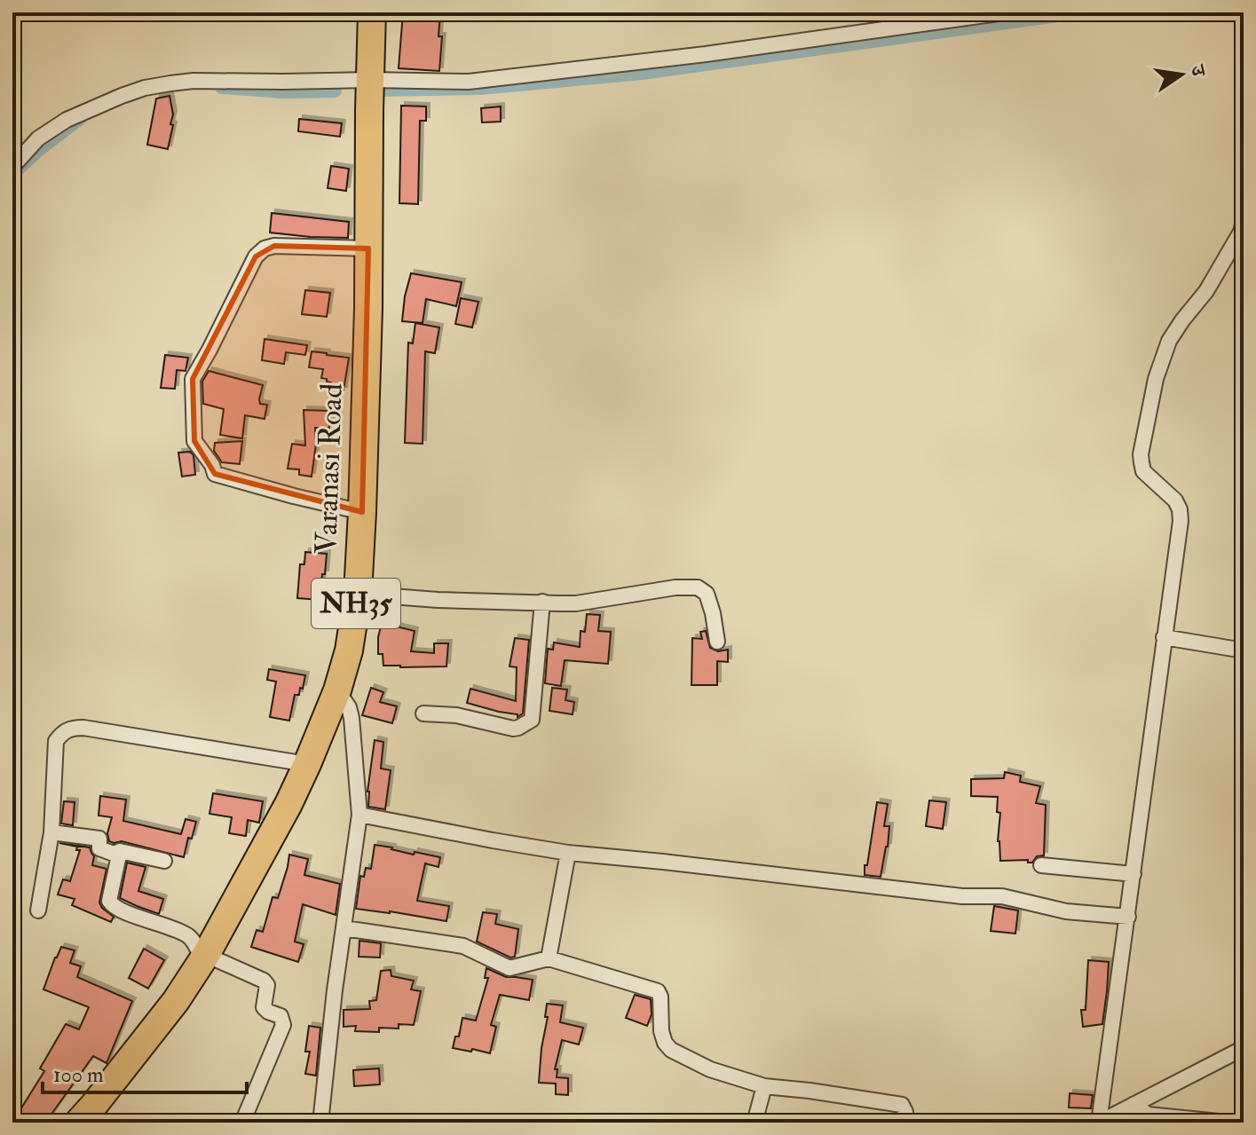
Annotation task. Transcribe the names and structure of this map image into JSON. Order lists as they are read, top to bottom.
{
  "streets": {
    "highway": ["Varanasi Road", "NH35"]
  },
  "scale_bar": "100 m",
  "north": "right"
}
